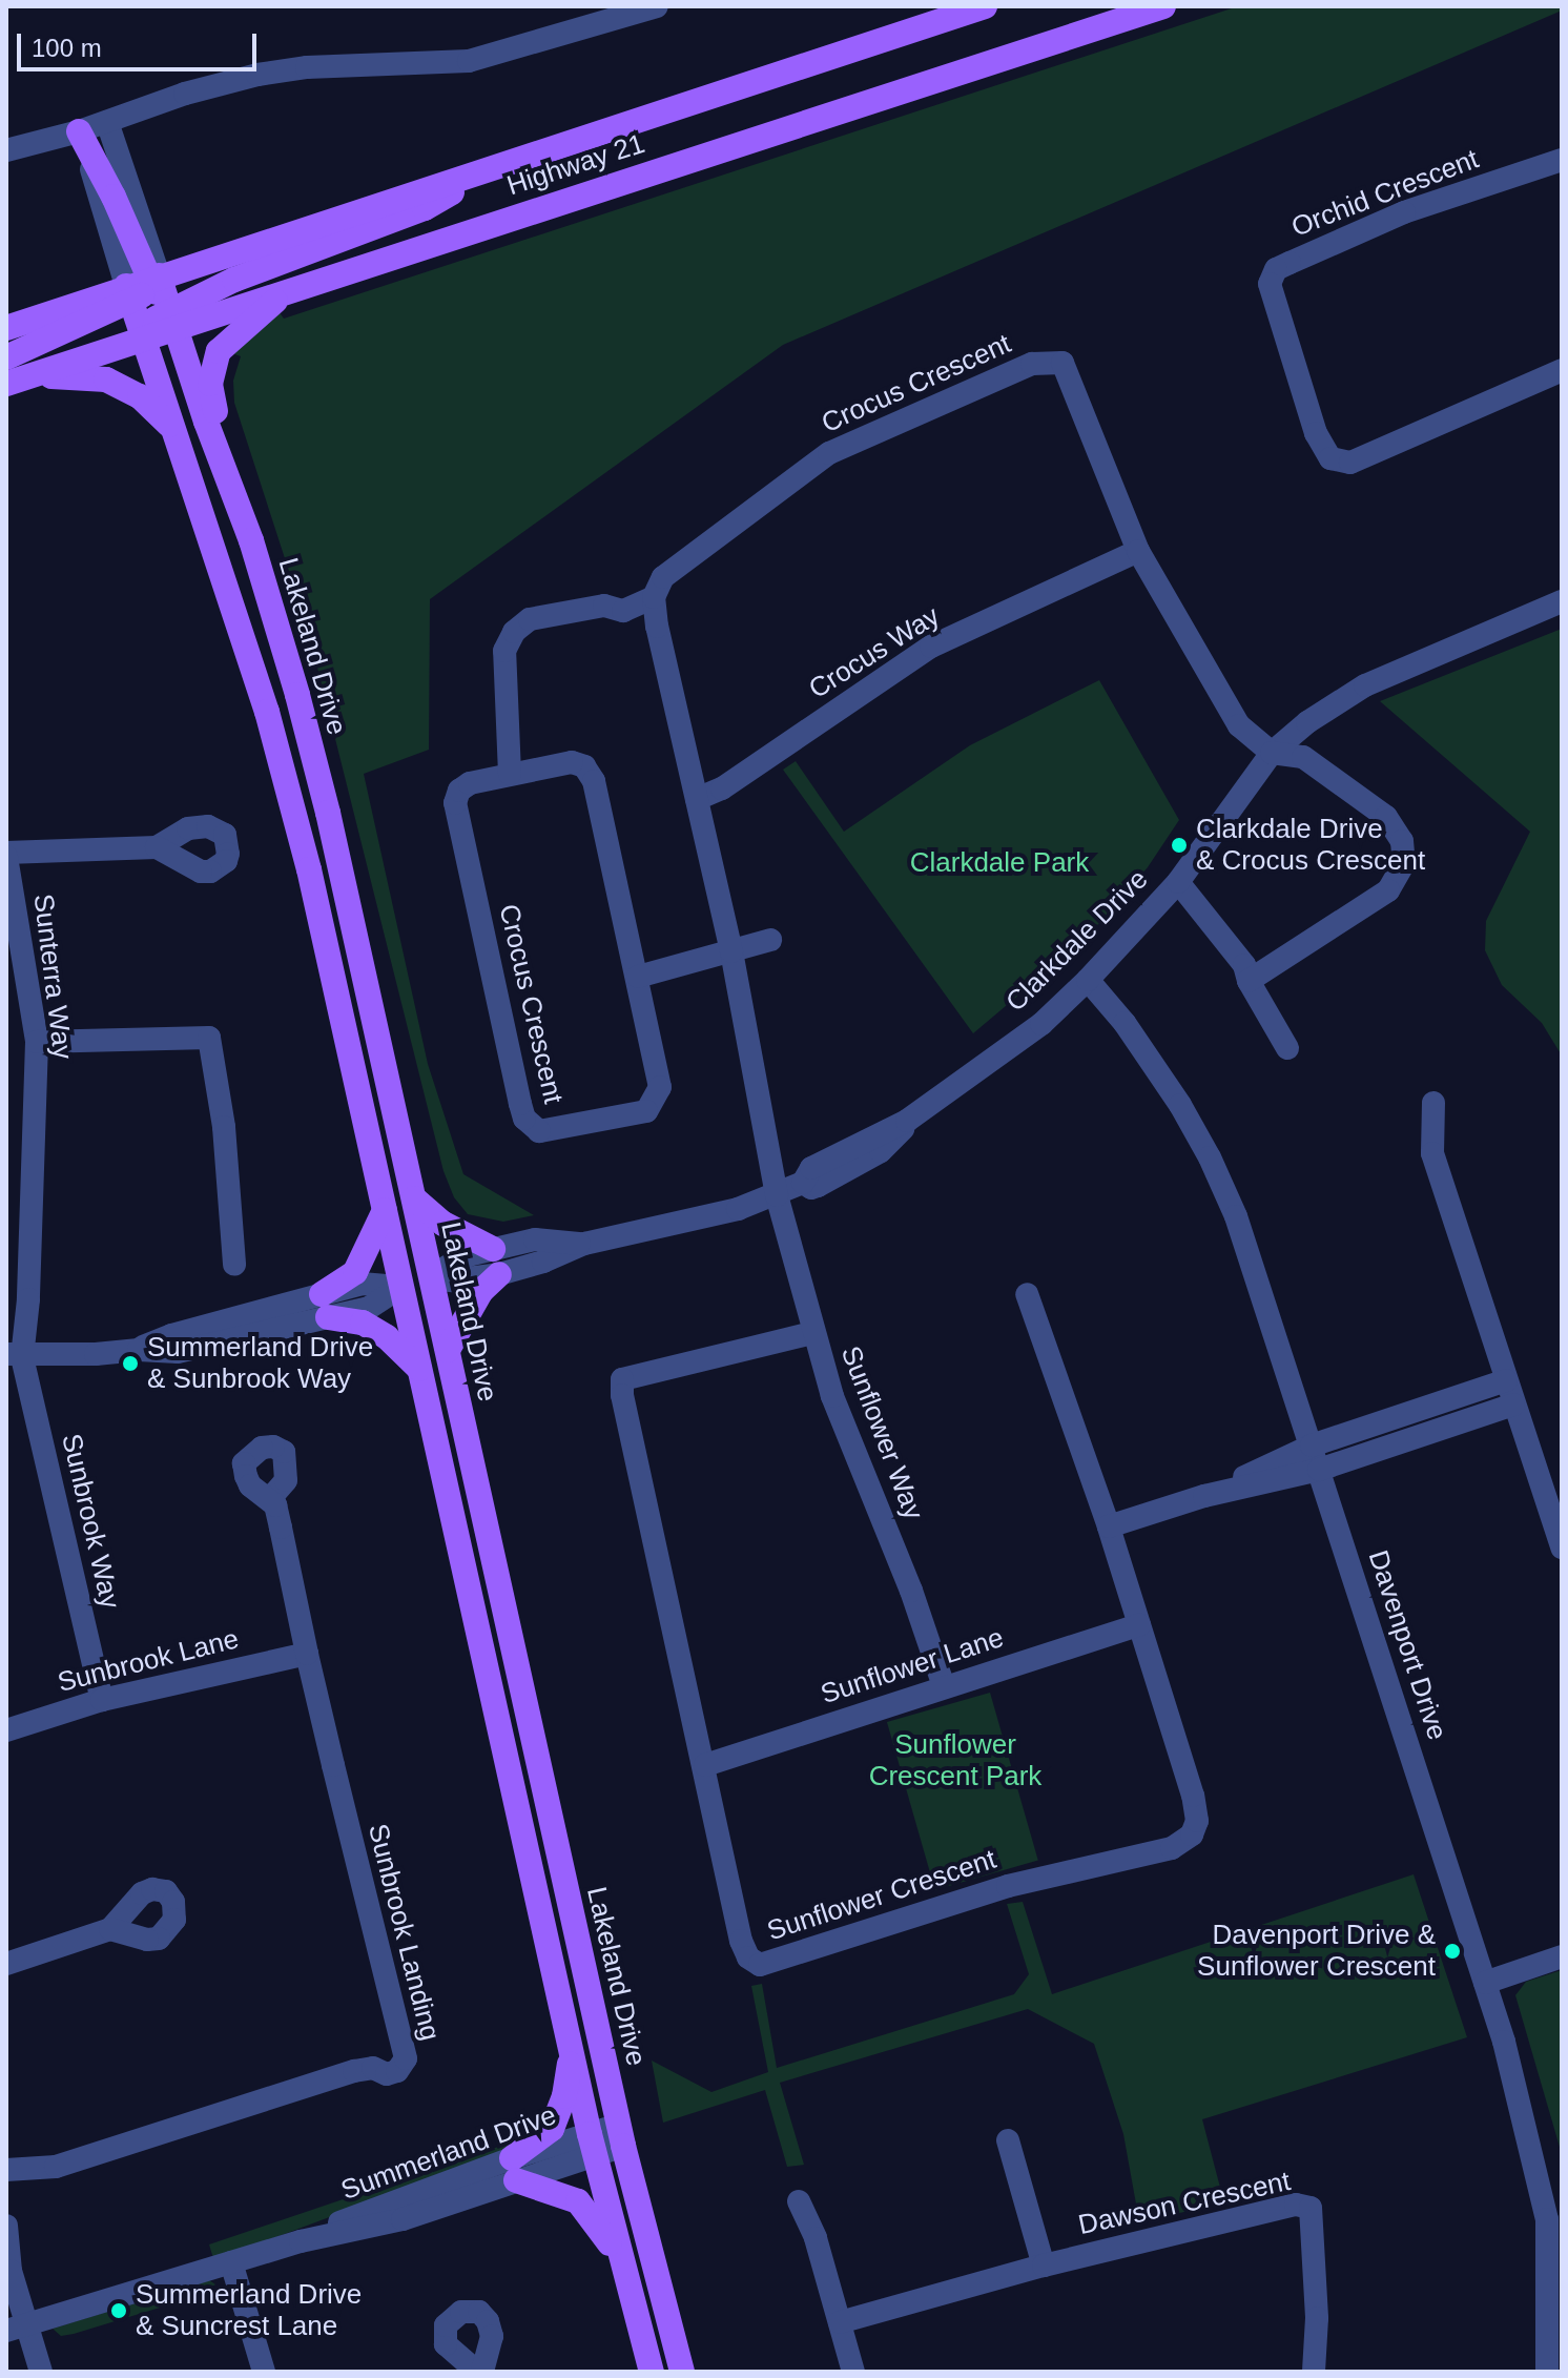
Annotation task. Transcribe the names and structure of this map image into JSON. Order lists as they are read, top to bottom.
{
  "streets": {
    "main road": ["Highway 21", "Lakeland Drive"],
    "street": [
      "Orchid Crescent",
      "Crocus Crescent",
      "Crocus Way",
      "Clarkdale Drive",
      "Sunterra Way",
      "Sunflower Way",
      "Sunbrook Way",
      "Davenport Drive",
      "Sunbrook Lane",
      "Sunflower Lane",
      "Sunflower Crescent",
      "Sunbrook Landing",
      "Summerland Drive",
      "Dawson Crescent"
    ]
  },
  "crossings": [
    ["Highway 21", "Lakeland Drive"],
    ["Crocus Crescent", "Crocus Way"],
    ["Crocus Crescent", "Clarkdale Drive"],
    ["Lakeland Drive", "Clarkdale Drive"],
    ["Lakeland Drive", "Summerland Drive"],
    ["Clarkdale Drive", "Sunflower Way"],
    ["Clarkdale Drive", "Davenport Drive"],
    ["Sunterra Way", "Sunbrook Way"],
    ["Sunflower Way", "Sunflower Lane"],
    ["Sunflower Way", "Sunflower Crescent"],
    ["Sunbrook Way", "Sunbrook Lane"],
    ["Sunbrook Lane", "Sunbrook Landing"],
    ["Sunflower Lane", "Sunflower Crescent"]
  ],
  "parks": ["Clarkdale Park", "Sunflower Crescent Park"],
  "places": [
    "Clarkdale Drive & Crocus Crescent",
    "Summerland Drive & Sunbrook Way",
    "Davenport Drive & Sunflower Crescent",
    "Summerland Drive & Suncrest Lane"
  ],
  "scale_bar": "100 m"
}
